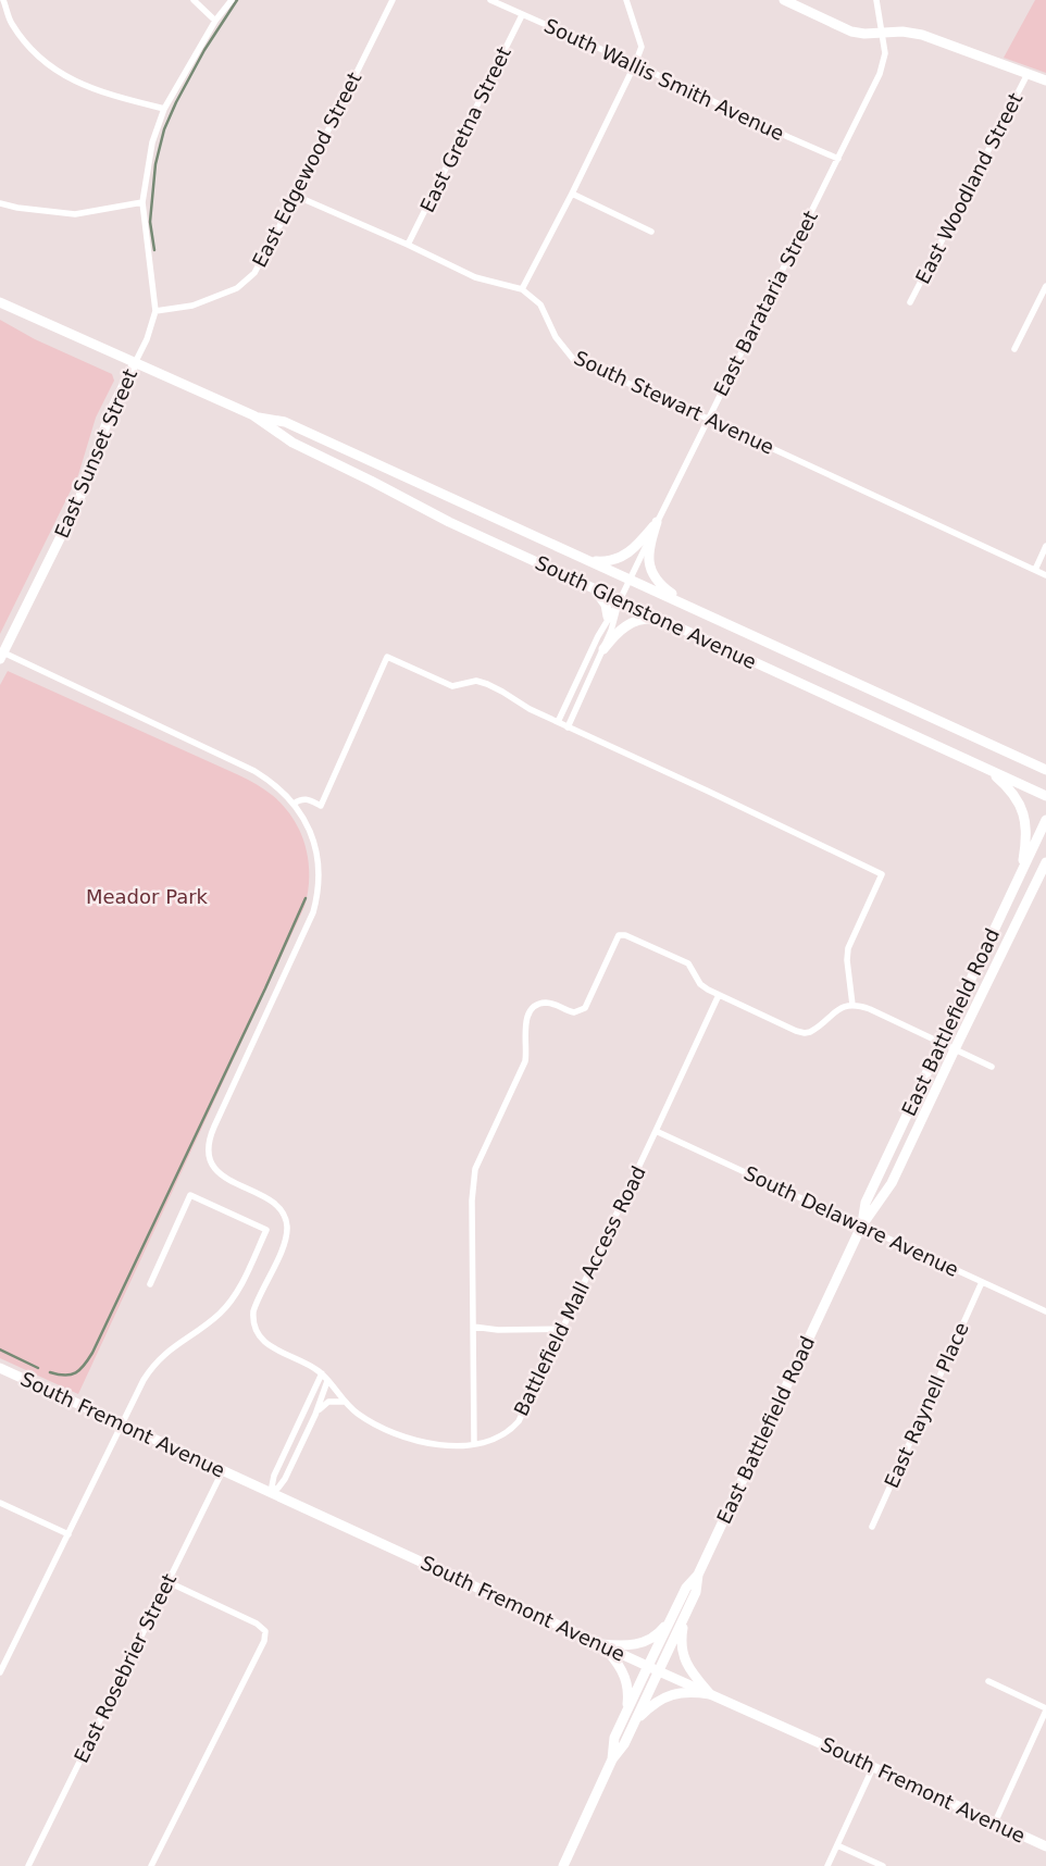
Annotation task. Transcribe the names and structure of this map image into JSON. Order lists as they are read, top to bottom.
{
  "streets": {
    "main road": [
      "East Sunset Street",
      "South Glenstone Avenue",
      "East Battlefield Road",
      "South Fremont Avenue"
    ],
    "street": [
      "South Wallis Smith Avenue",
      "East Gretna Street",
      "East Edgewood Street",
      "East Woodland Street",
      "East Barataria Street",
      "South Stewart Avenue",
      "South Delaware Avenue",
      "Battlefield Mall Access Road",
      "East Raynell Place",
      "East Rosebrier Street"
    ]
  },
  "crossings": [
    ["South Wallis Smith Avenue", "East Gretna Street"],
    ["South Wallis Smith Avenue", "East Barataria Street"],
    ["East Gretna Street", "South Stewart Avenue"],
    ["East Edgewood Street", "South Stewart Avenue"],
    ["East Edgewood Street", "East Sunset Street"],
    ["East Barataria Street", "South Stewart Avenue"],
    ["East Barataria Street", "South Glenstone Avenue"],
    ["East Sunset Street", "South Glenstone Avenue"],
    ["East Sunset Street", "Battlefield Mall Access Road"],
    ["East Battlefield Road", "South Delaware Avenue"],
    ["East Battlefield Road", "South Fremont Avenue"],
    ["South Delaware Avenue", "Battlefield Mall Access Road"],
    ["South Delaware Avenue", "East Raynell Place"],
    ["South Fremont Avenue", "East Rosebrier Street"]
  ],
  "parks": ["Meador Park"]
}
